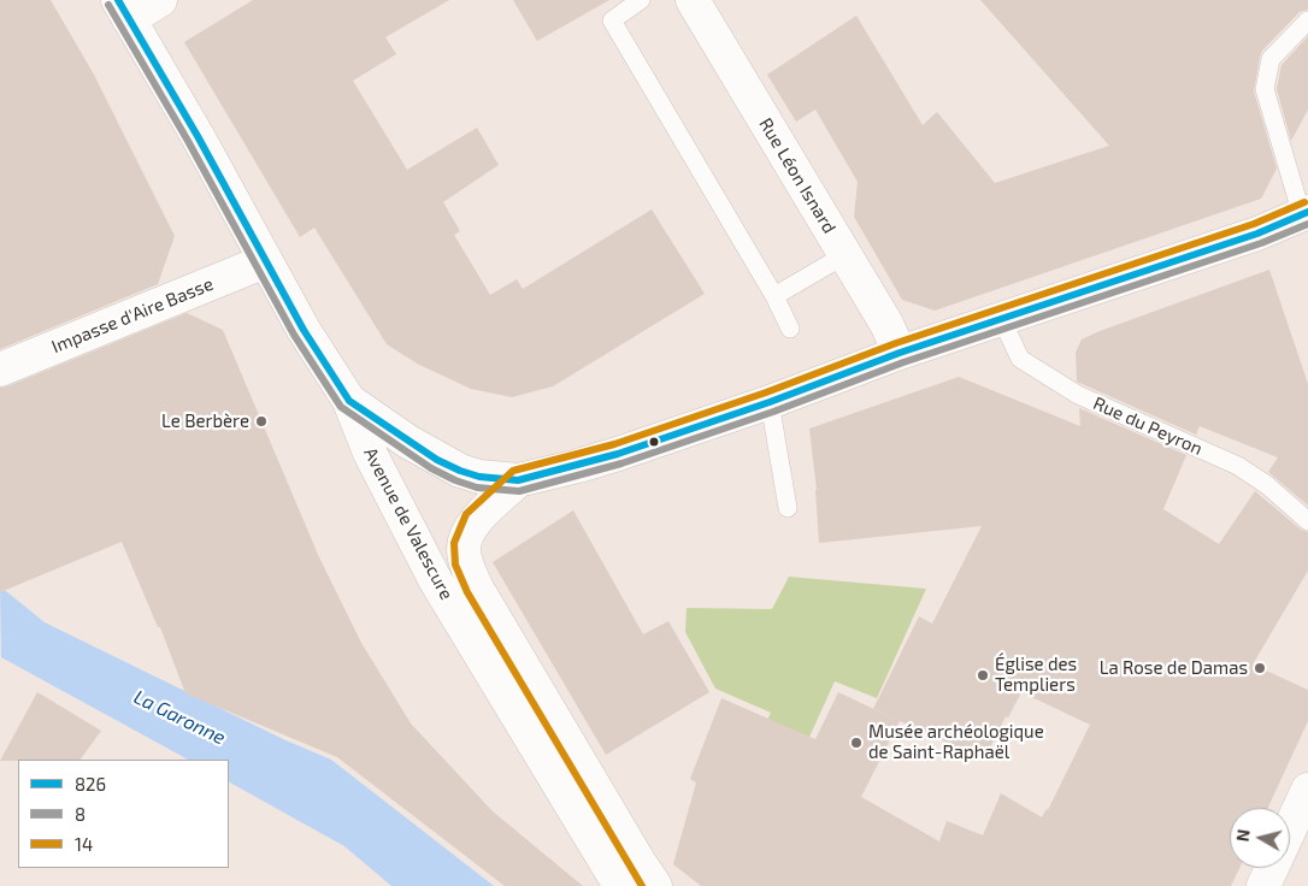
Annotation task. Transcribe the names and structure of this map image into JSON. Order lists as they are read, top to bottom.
{
  "streets": {
    "main road": ["Rue Léon Isnard", "Impasse d'Aire Basse", "Avenue de Valescure"],
    "lane": ["Rue du Peyron"]
  },
  "crossings": [
    ["Impasse d'Aire Basse", "Avenue de Valescure"]
  ],
  "water": ["La Garonne"],
  "places": [
    "Le Berbère",
    "La Rose de Damas",
    "Église des Templiers",
    "Musée archéologique de Saint-Raphaël"
  ],
  "lines": ["transit line 826", "transit line 8", "transit line 14"],
  "legend": ["826", "8", "14"],
  "north": "left"
}
